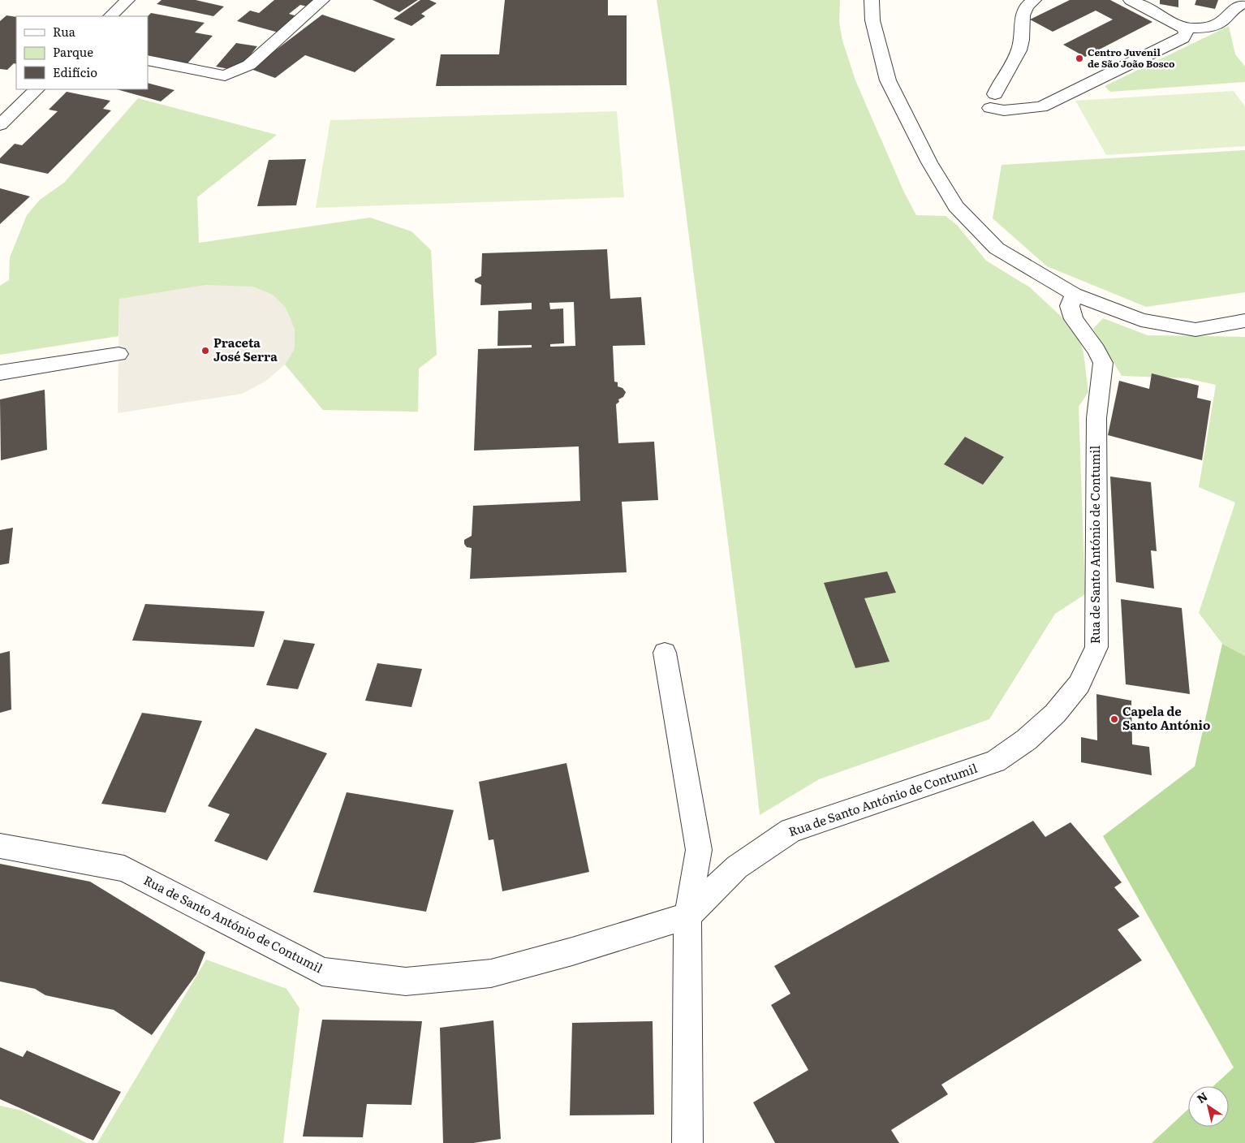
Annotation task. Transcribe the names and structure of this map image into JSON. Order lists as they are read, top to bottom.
{
  "streets": {
    "street": ["Rua de Santo António de Contumil"]
  },
  "places": ["Centro Juvenil de São João Bosco", "Praceta José Serra", "Capela de Santo António"],
  "legend": ["Rua", "Parque", "Edifício"],
  "north": "top left"
}
